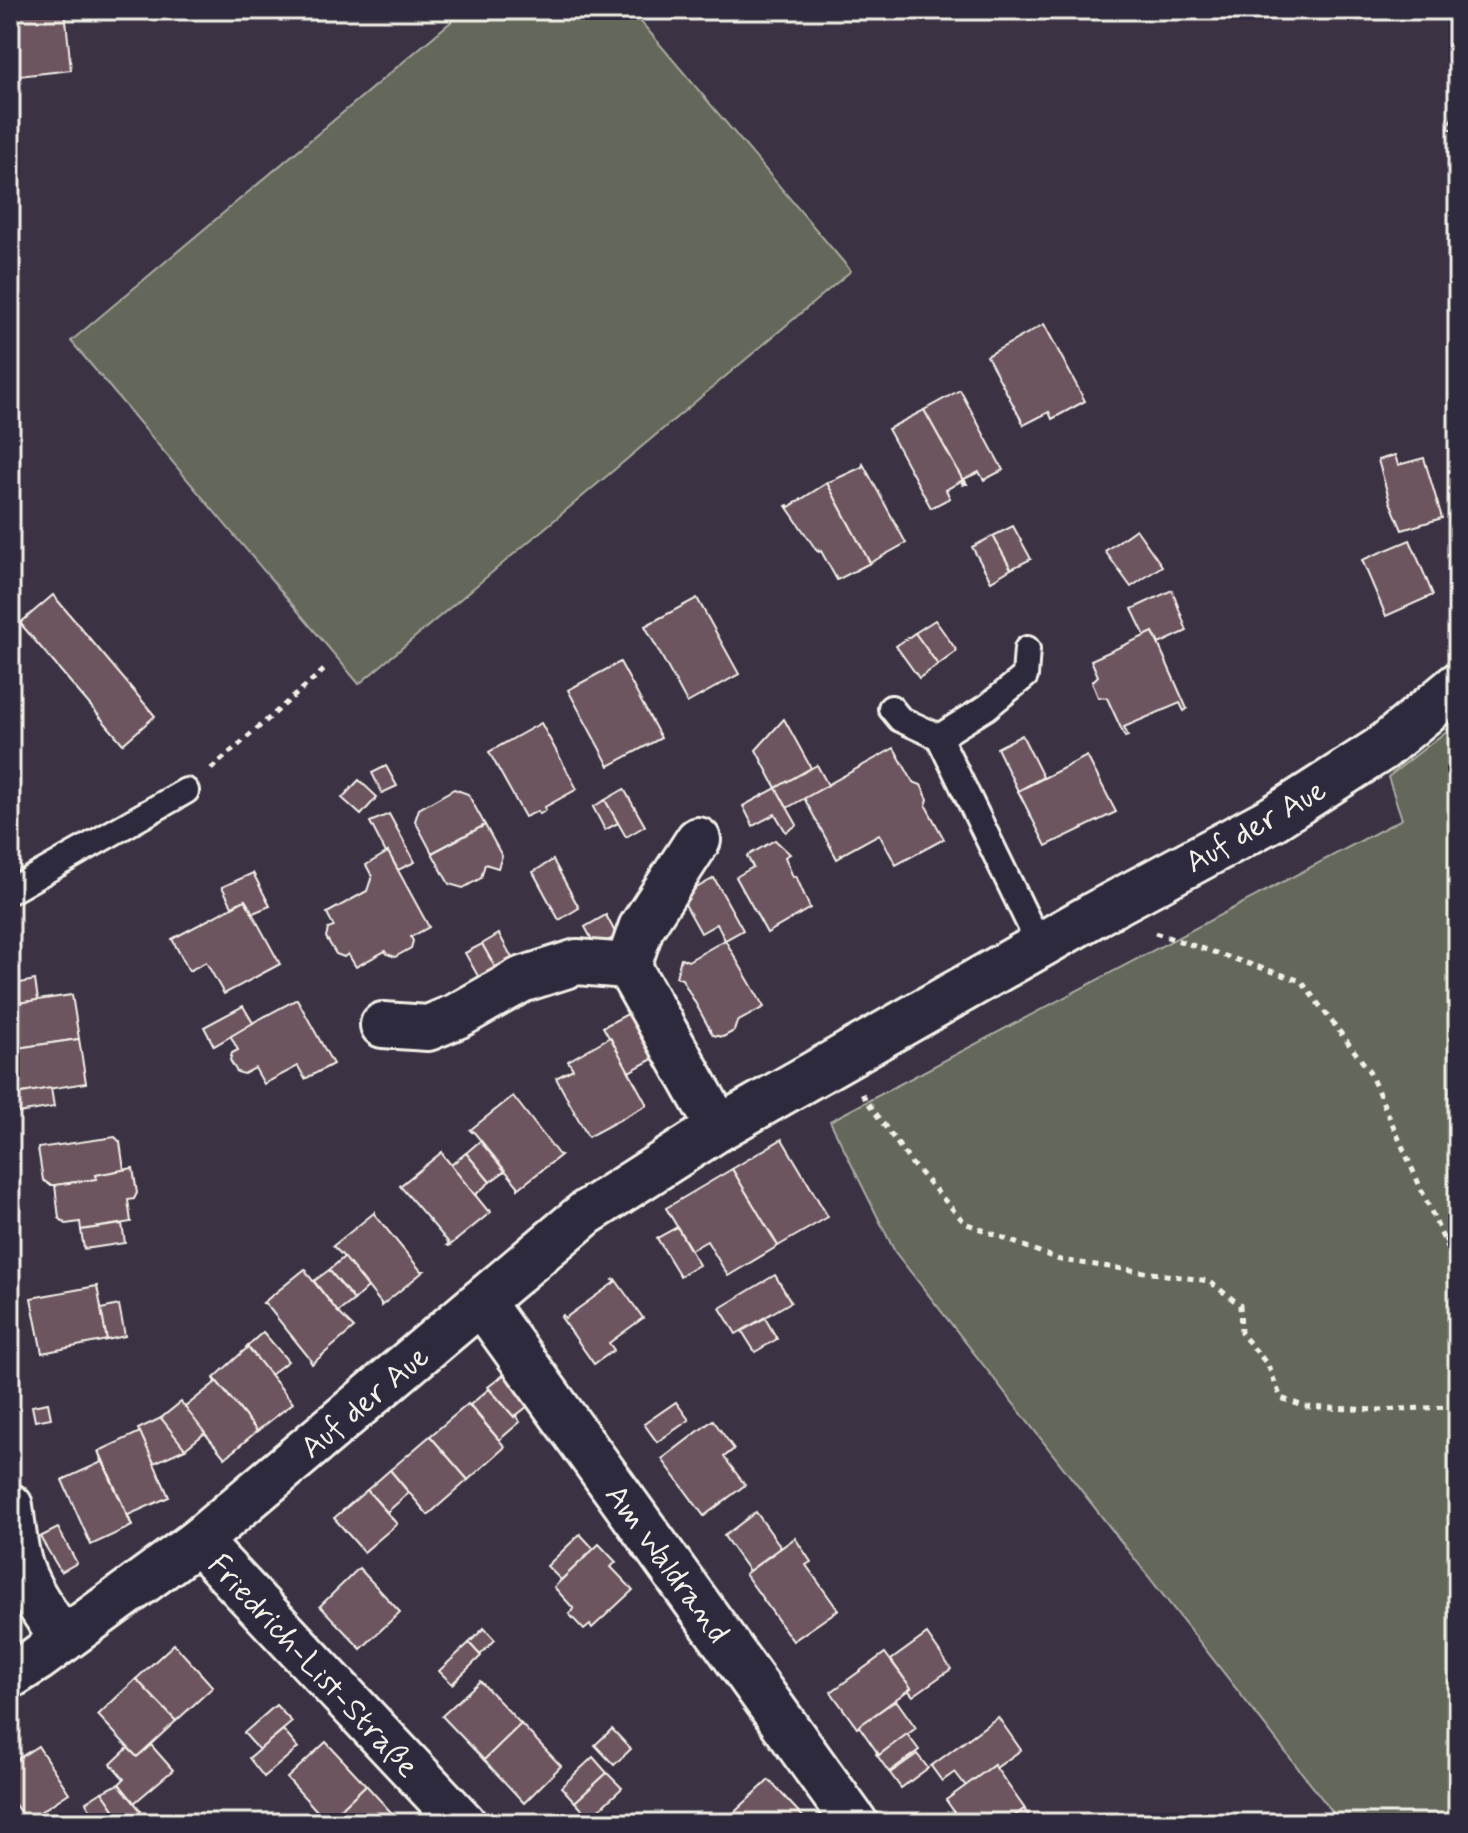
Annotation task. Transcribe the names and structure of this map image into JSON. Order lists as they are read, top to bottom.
{
  "streets": {
    "street": ["Auf der Aue", "Am Waldrand", "Friedrich-List-Straße"]
  },
  "crossings": [
    ["Auf der Aue", "Am Waldrand"],
    ["Auf der Aue", "Friedrich-List-Straße"]
  ]
}
